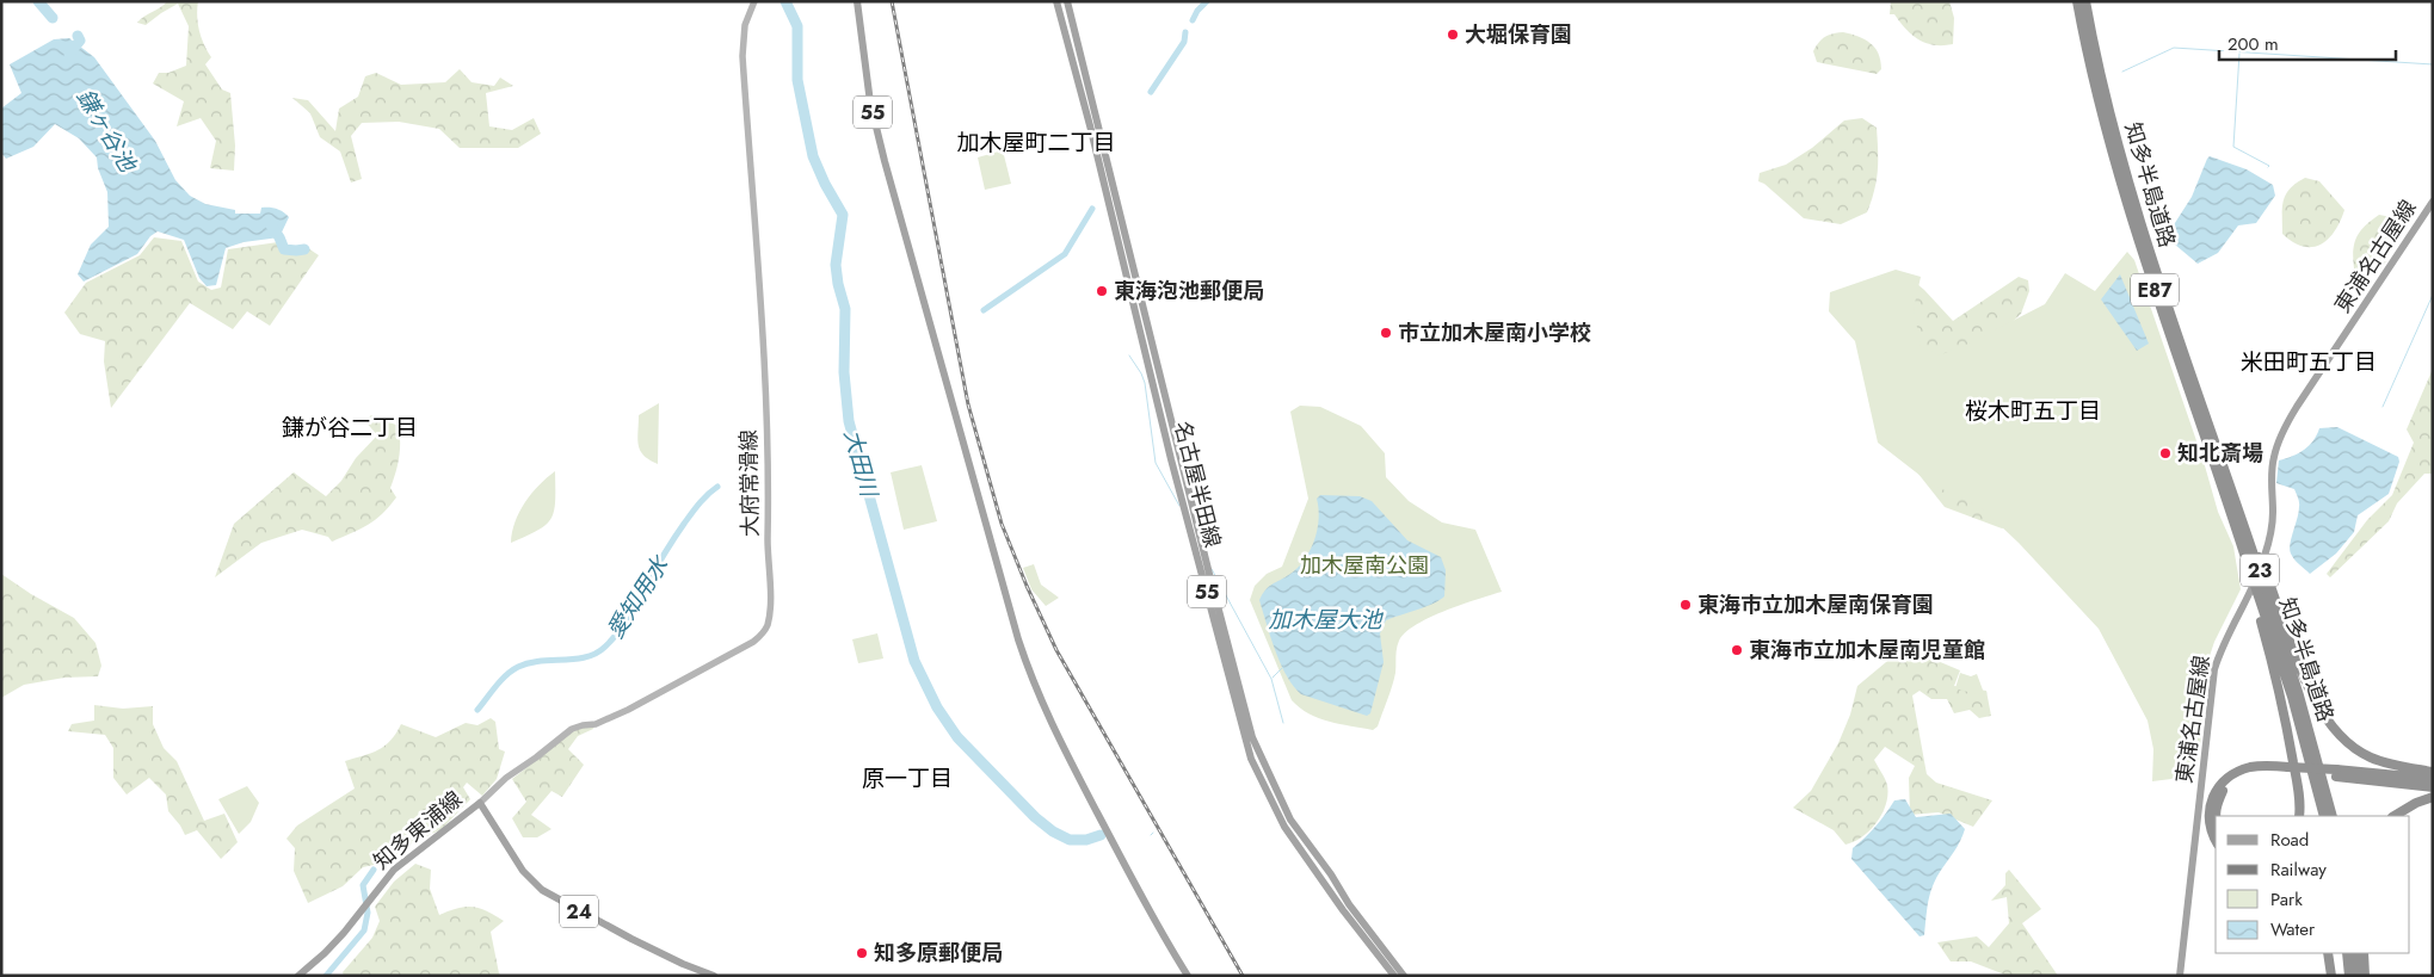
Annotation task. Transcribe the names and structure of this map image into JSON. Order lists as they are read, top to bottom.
{
  "streets": {
    "highway": ["知多半島道路", "E87"],
    "main road": [
      "55",
      "東浦名古屋線",
      "大府常滑線",
      "名古屋半田線",
      "23",
      "知多東浦線",
      "24"
    ]
  },
  "crossings": [
    ["大府常滑線", "知多東浦線"]
  ],
  "districts": [
    "加木屋町二丁目",
    "米田町五丁目",
    "桜木町五丁目",
    "鎌が谷二丁目",
    "原一丁目"
  ],
  "water": [
    "鎌ヶ谷池",
    "大田川",
    "愛知用水",
    "加木屋大池"
  ],
  "parks": ["加木屋南公園"],
  "places": [
    "大堀保育園",
    "東海泡池郵便局",
    "市立加木屋南小学校",
    "知北斎場",
    "東海市立加木屋南保育園",
    "東海市立加木屋南児童館",
    "知多原郵便局"
  ],
  "legend": [
    "Road",
    "Railway",
    "Park",
    "Water"
  ],
  "scale_bar": "200 m"
}
